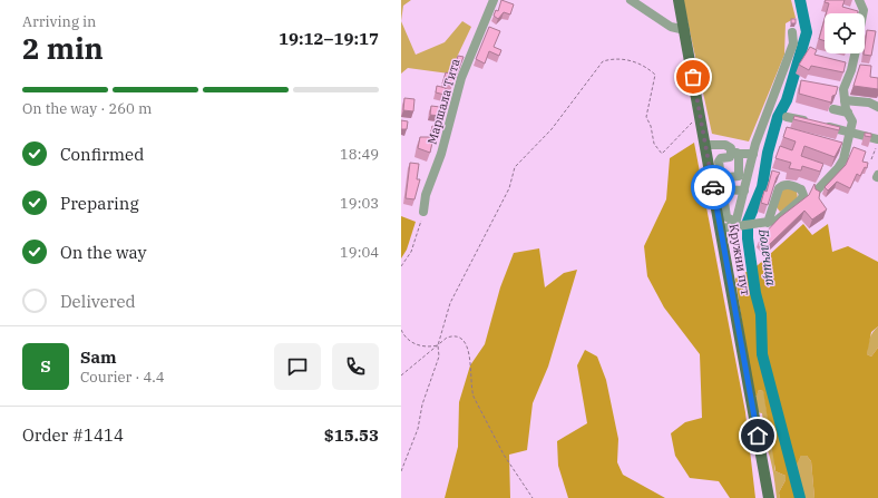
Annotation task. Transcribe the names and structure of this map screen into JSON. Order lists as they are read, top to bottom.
{
  "streets": {
    "main road": ["Кружни пут"],
    "street": ["Маршала Тита"]
  },
  "water": ["Болечица"],
  "page": {
    "heading": ["2 min", "Arriving in", "19:12–19:17"],
    "panel": [
      "Sam",
      "Courier · 4.4",
      "Order #1414",
      "$15.53"
    ],
    "bar": "On the way · 260 m",
    "list": [
      ["Confirmed", "18:49"],
      ["Preparing", "19:03"],
      ["On the way", "19:04"],
      "Delivered"
    ],
    "round": "S"
  }
}
